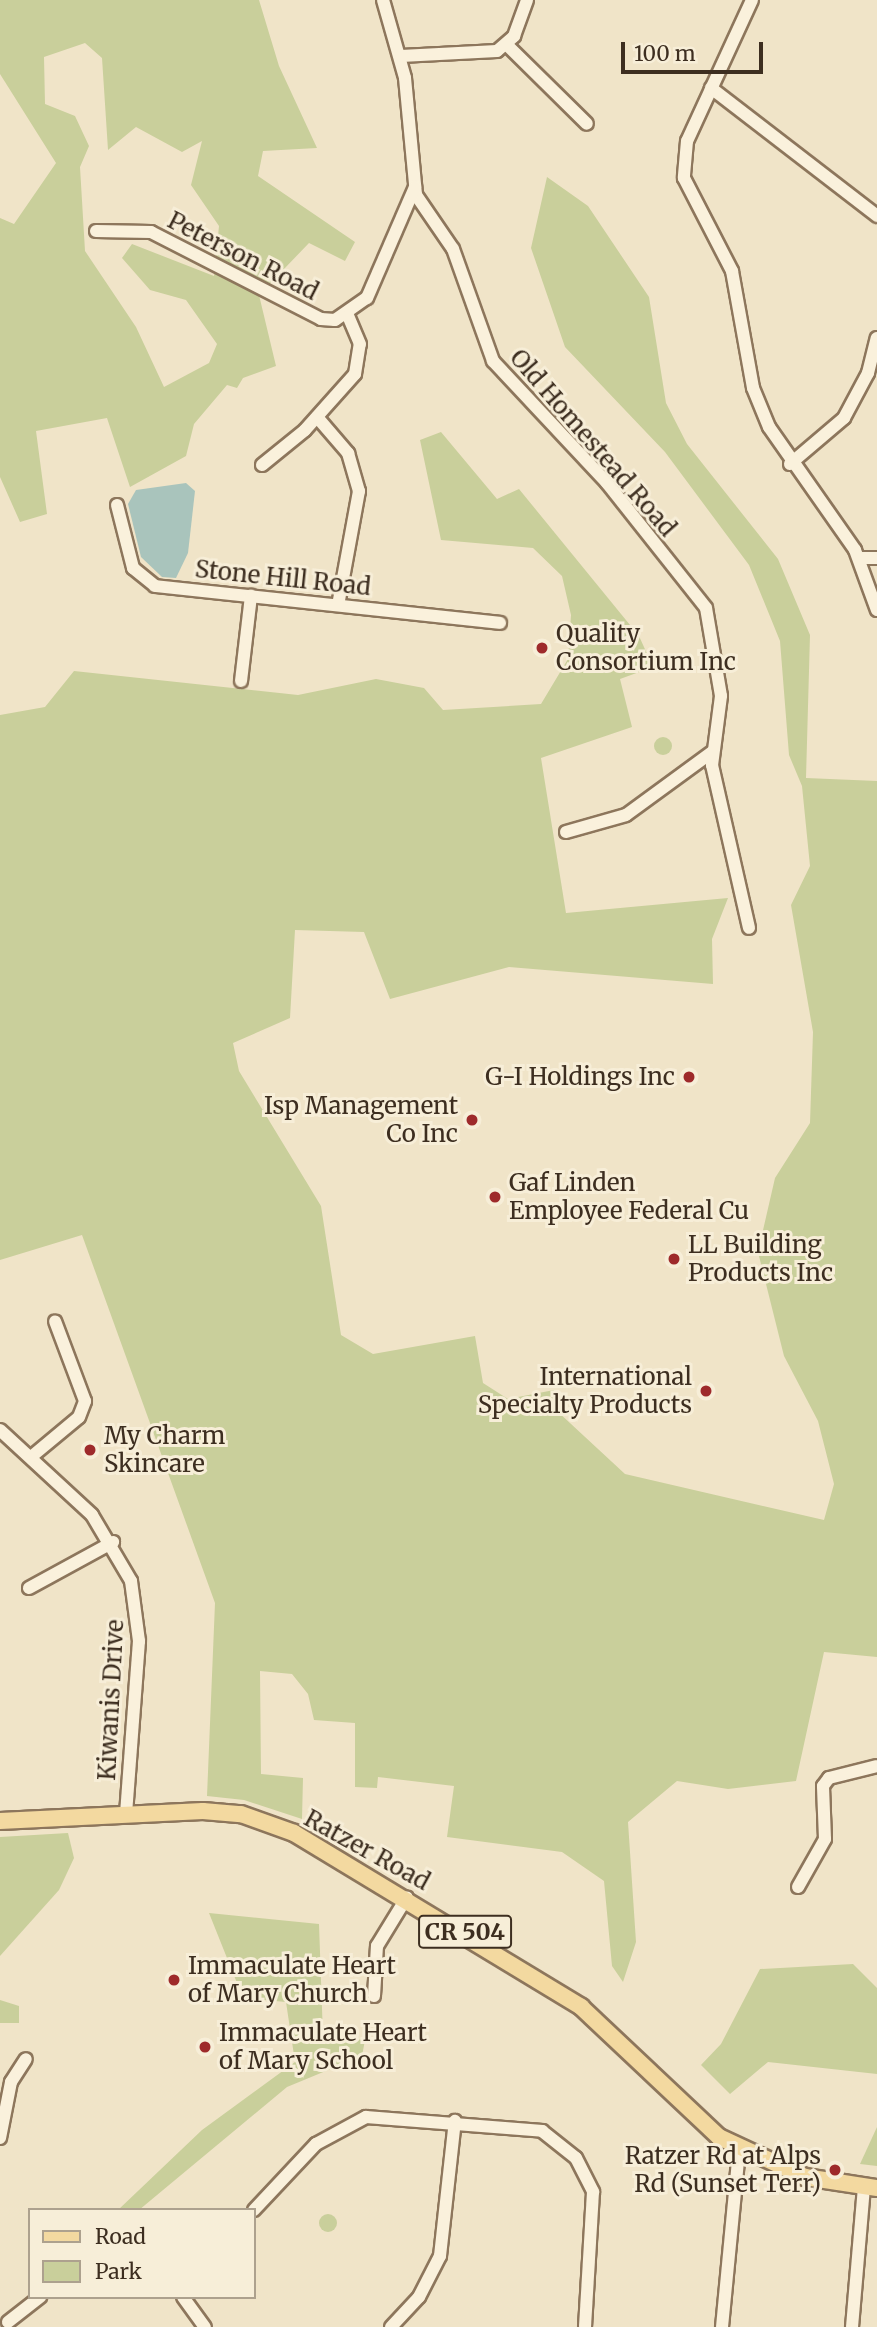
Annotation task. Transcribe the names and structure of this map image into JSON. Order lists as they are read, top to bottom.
{
  "streets": {
    "main road": ["Ratzer Road", "CR 504"],
    "street": [
      "Peterson Road",
      "Old Homestead Road",
      "Stone Hill Road",
      "Kiwanis Drive"
    ]
  },
  "crossings": [
    ["Kiwanis Drive", "Ratzer Road"]
  ],
  "places": [
    "Quality Consortium Inc",
    "G-I Holdings Inc",
    "Isp Management Co Inc",
    "Gaf Linden Employee Federal Cu",
    "LL Building Products Inc",
    "International Specialty Products",
    "My Charm Skincare",
    "Immaculate Heart of Mary Church",
    "Immaculate Heart of Mary School",
    "Ratzer Rd at Alps Rd (Sunset Terr)"
  ],
  "legend": ["Road", "Park"],
  "scale_bar": "100 m"
}
